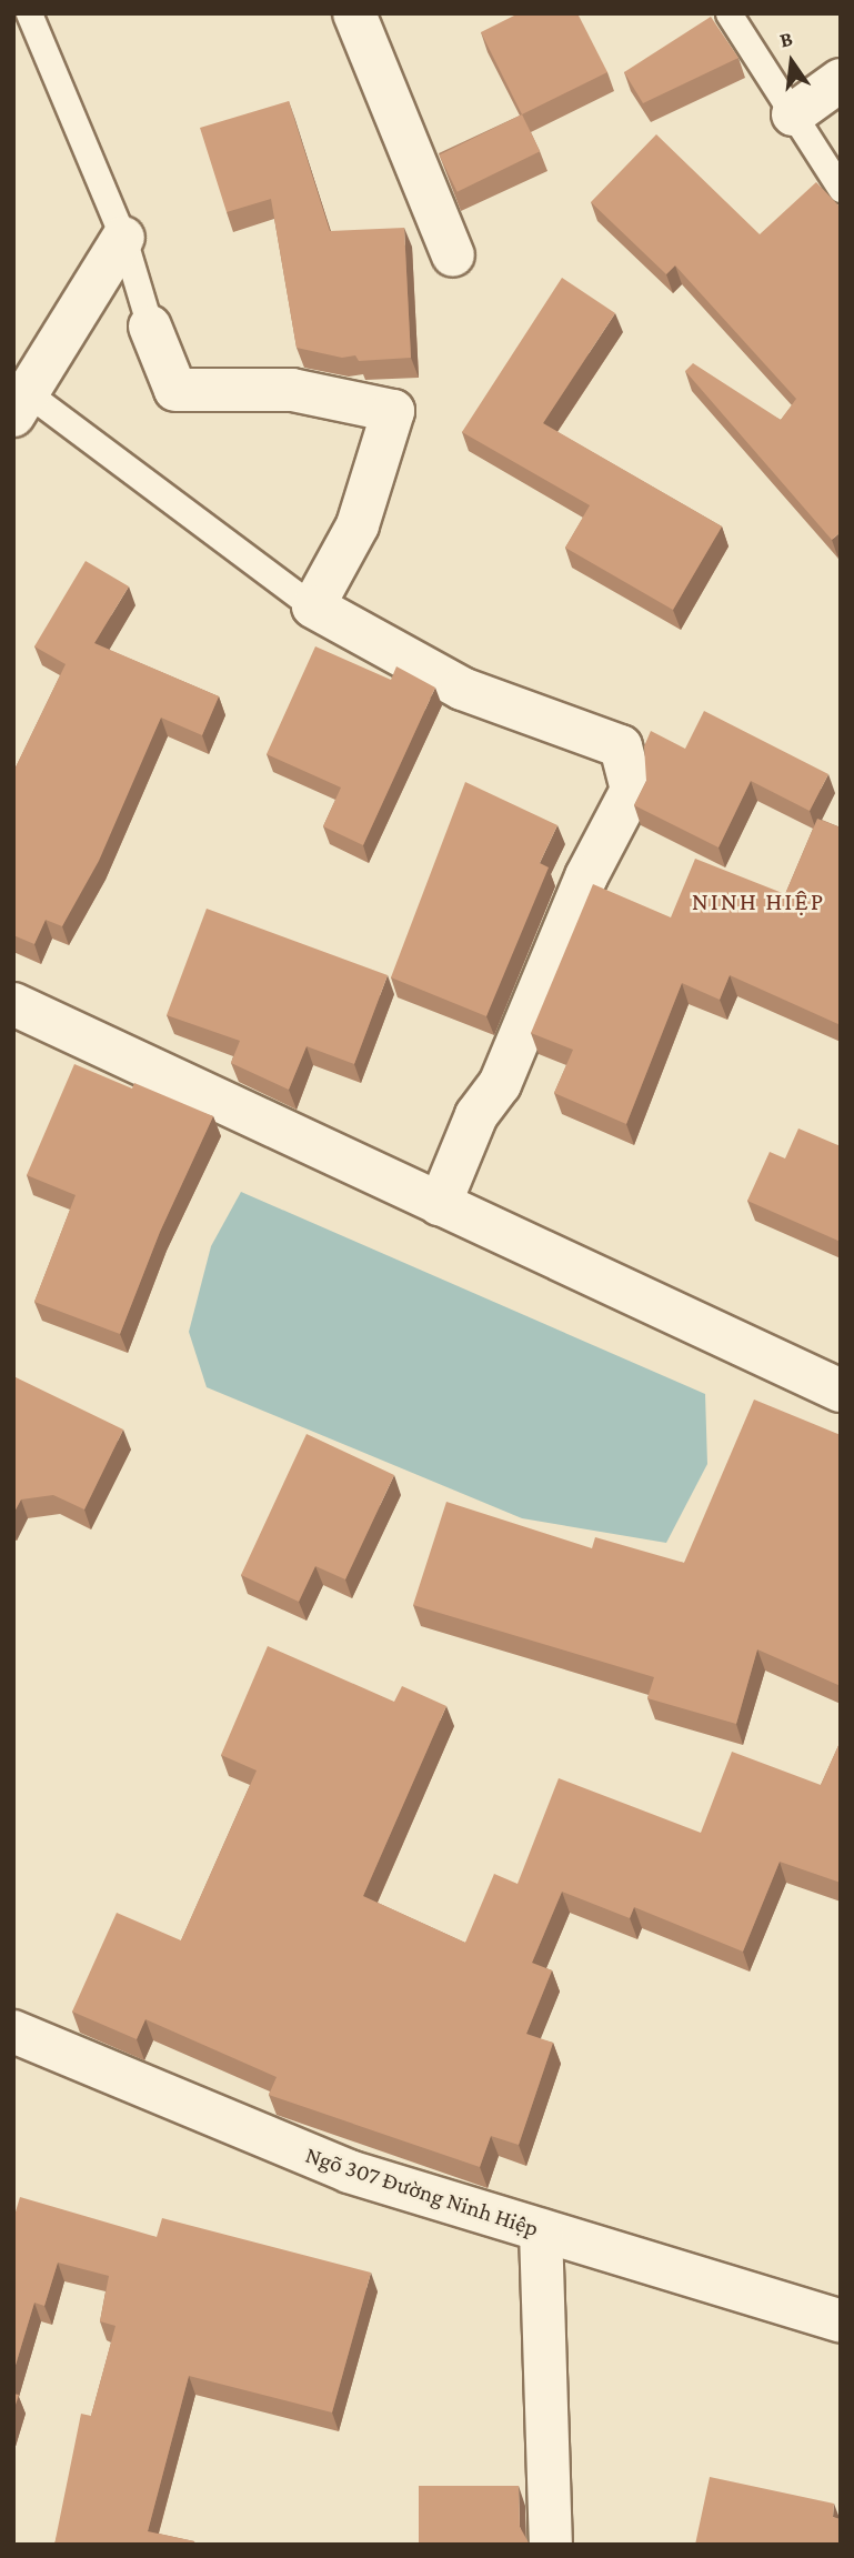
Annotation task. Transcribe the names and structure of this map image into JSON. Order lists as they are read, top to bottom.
{
  "streets": {
    "street": ["Ngõ 307 Đường Ninh Hiệp"]
  },
  "districts": ["NINH HIỆP"],
  "north": "top"
}
